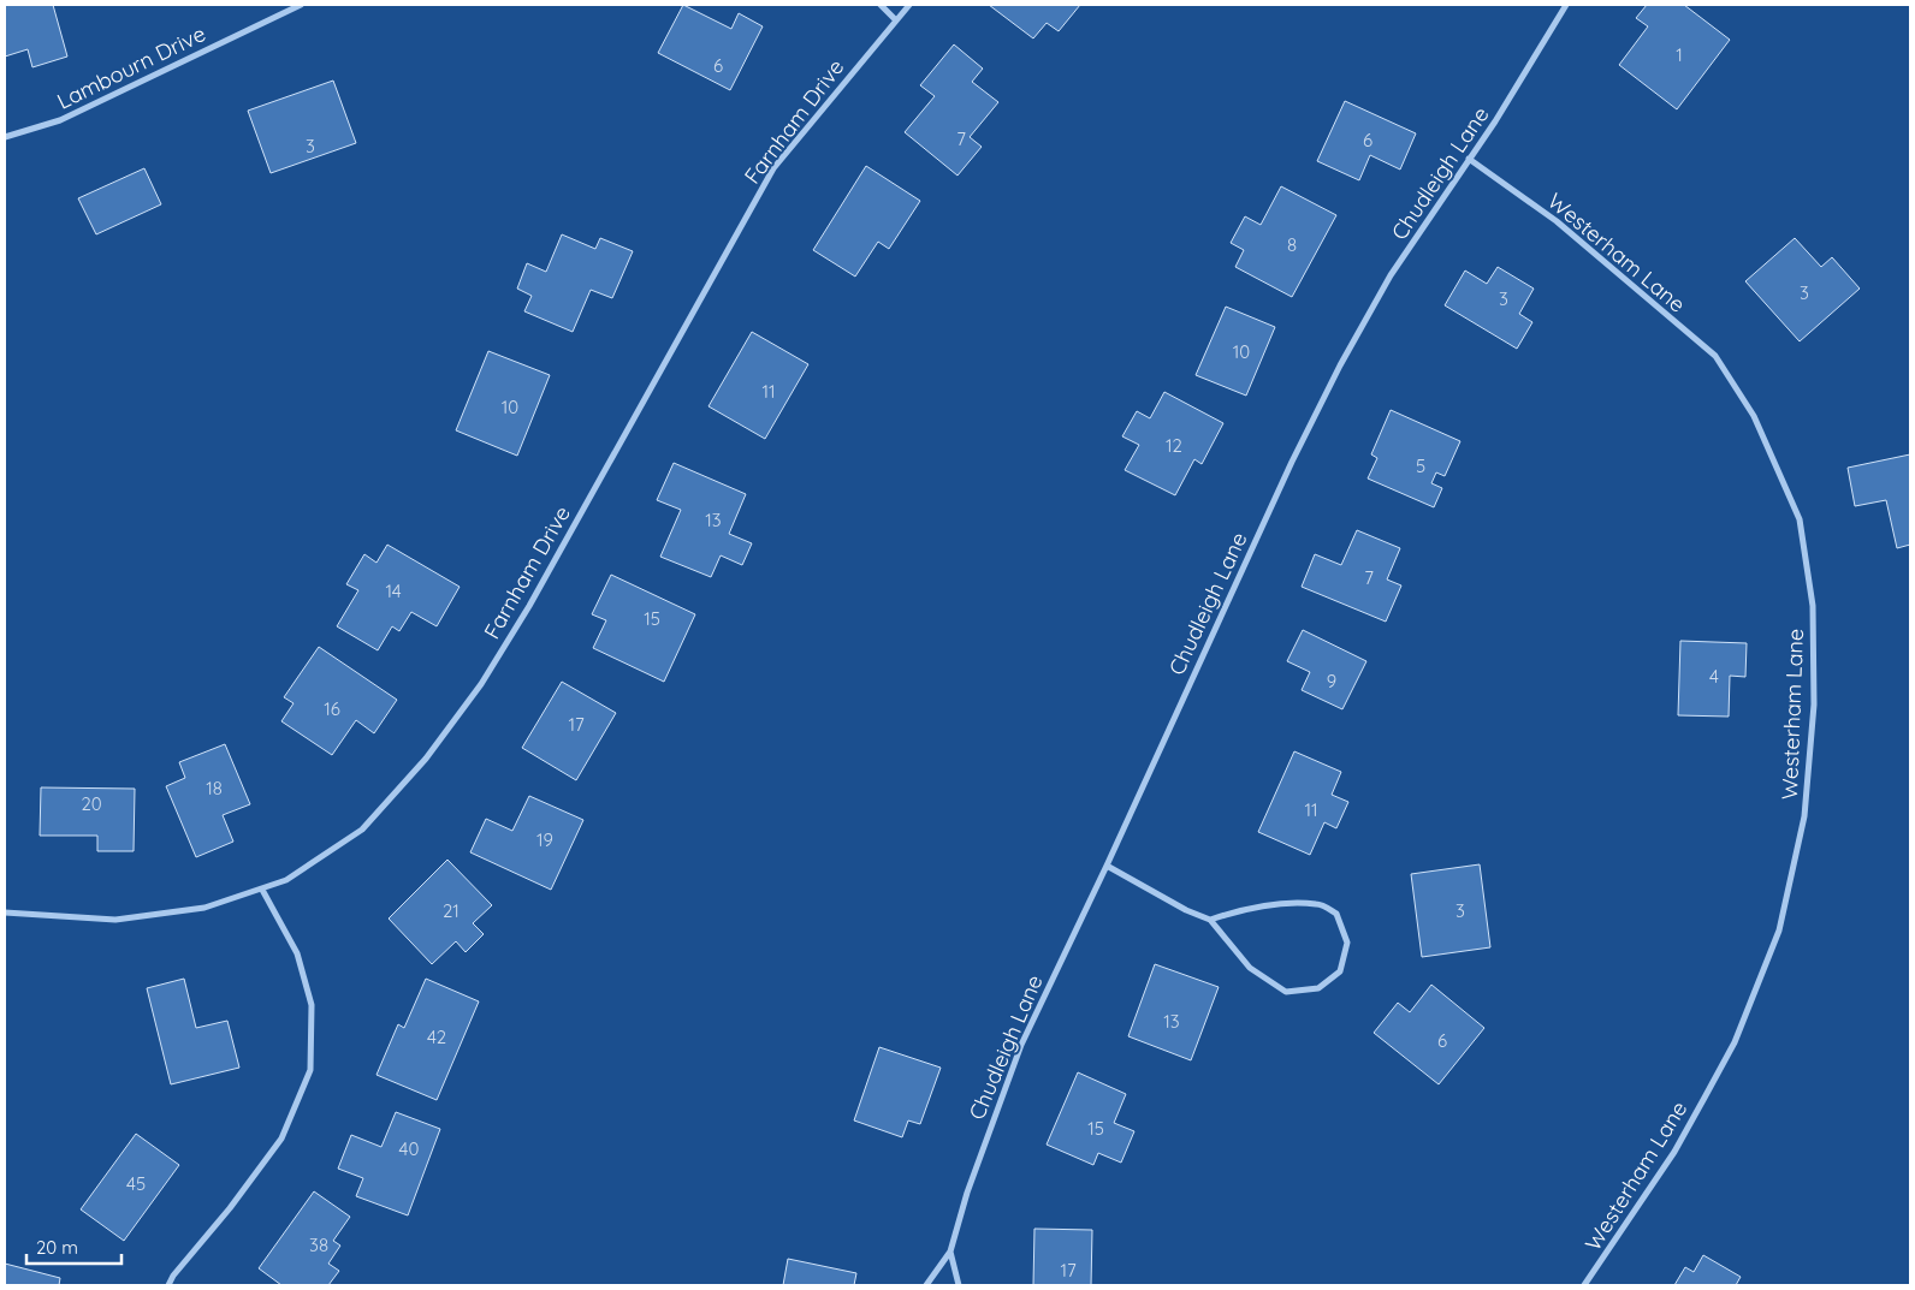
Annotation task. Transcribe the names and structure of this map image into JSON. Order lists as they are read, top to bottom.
{
  "streets": {
    "street": [
      "Lambourn Drive",
      "Farnham Drive",
      "Chudleigh Lane",
      "Westerham Lane"
    ]
  },
  "crossings": [
    ["Chudleigh Lane", "Westerham Lane"]
  ],
  "house_numbers": [
    "1",
    "6",
    "7",
    "6",
    "3",
    "8",
    "3",
    "3",
    "10",
    "11",
    "10",
    "12",
    "5",
    "13",
    "7",
    "14",
    "15",
    "4",
    "9",
    "16",
    "17",
    "18",
    "20",
    "11",
    "19",
    "21",
    "3",
    "13",
    "42",
    "6",
    "15",
    "40",
    "45",
    "38",
    "17"
  ],
  "scale_bar": "20 m"
}
